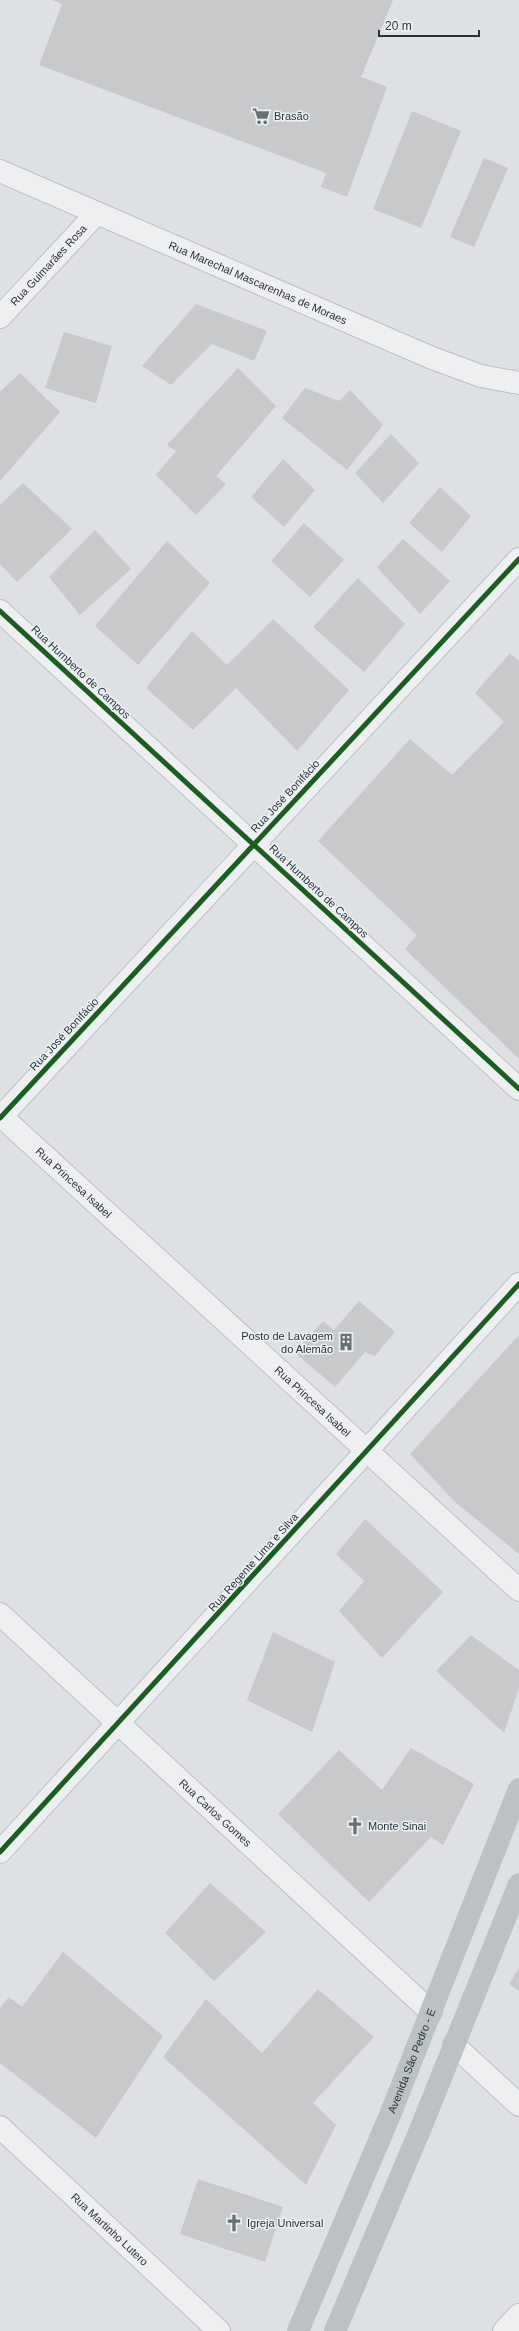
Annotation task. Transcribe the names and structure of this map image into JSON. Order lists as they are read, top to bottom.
{
  "streets": {
    "main road": ["Avenida São Pedro - E"],
    "street": [
      "Rua Guimarães Rosa",
      "Rua Marechal Mascarenhas de Moraes",
      "Rua Humberto de Campos",
      "Rua José Bonifácio",
      "Rua Princesa Isabel",
      "Rua Regente Lima e Silva",
      "Rua Carlos Gomes",
      "Rua Martinho Lutero"
    ]
  },
  "crossings": [
    ["Rua Guimarães Rosa", "Rua Marechal Mascarenhas de Moraes"],
    ["Rua Humberto de Campos", "Rua José Bonifácio"],
    ["Rua José Bonifácio", "Rua Princesa Isabel"],
    ["Rua Princesa Isabel", "Rua Regente Lima e Silva"],
    ["Rua Regente Lima e Silva", "Rua Carlos Gomes"],
    ["Rua Carlos Gomes", "Avenida São Pedro - E"]
  ],
  "places": {
    "supermarket": ["Brasão"],
    "building": ["Posto de Lavagem do Alemão"],
    "church": ["Monte Sinai", "Igreja Universal"]
  },
  "scale_bar": "20 m"
}
